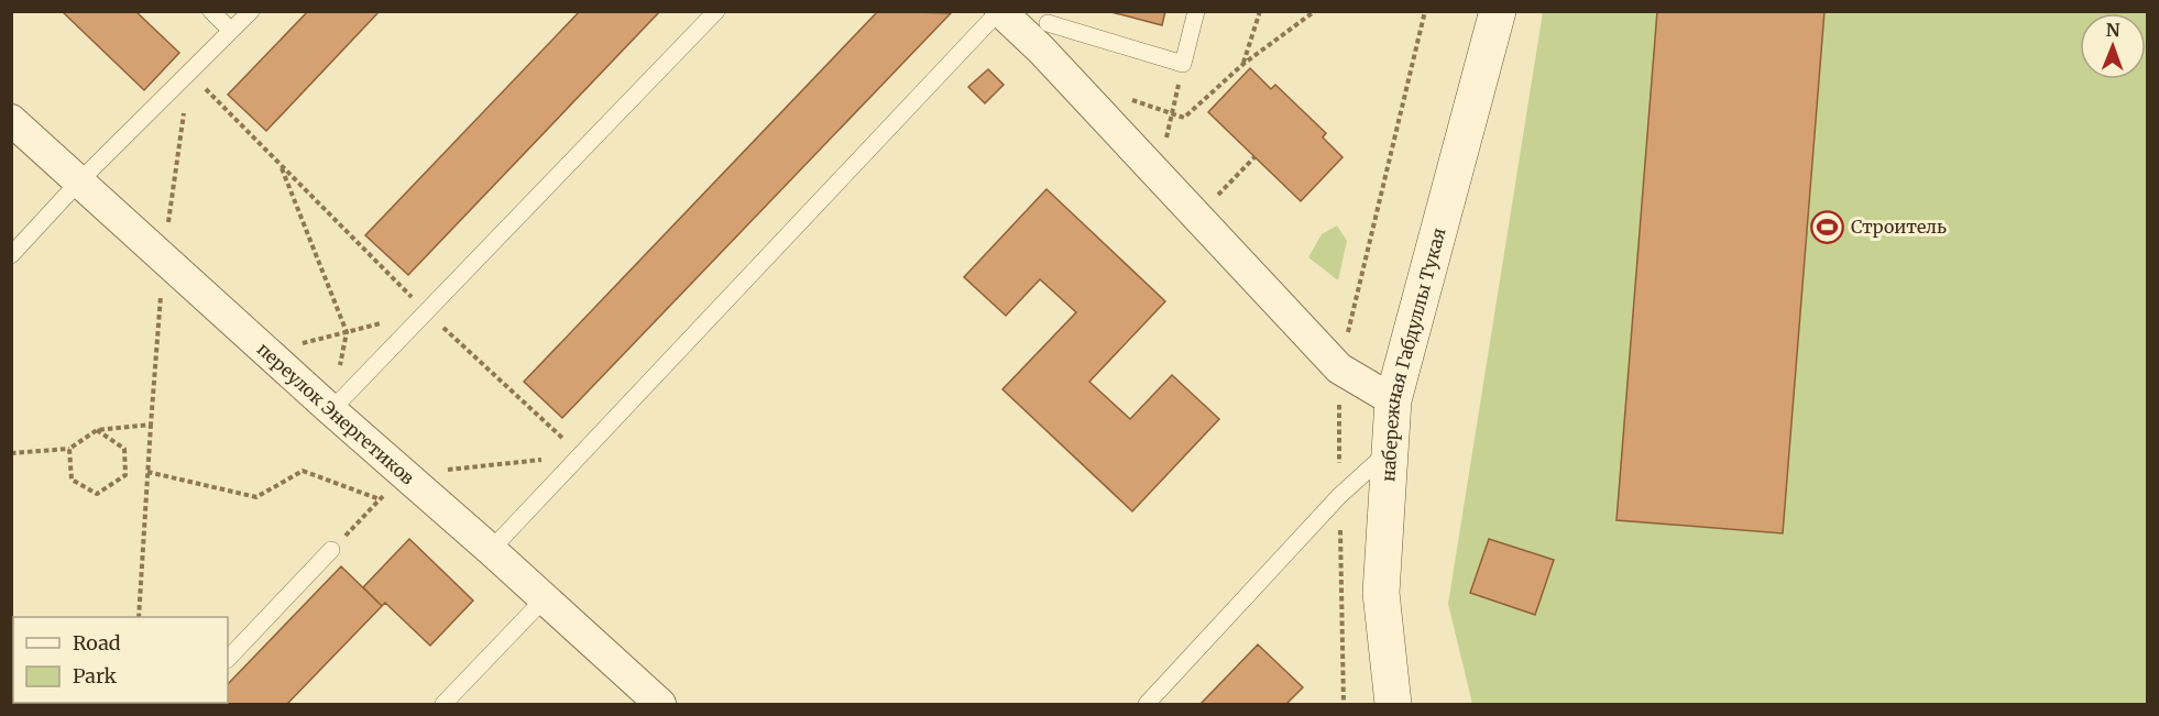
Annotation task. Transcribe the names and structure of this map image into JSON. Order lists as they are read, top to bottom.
{
  "streets": {
    "main road": ["набережная Габдуллы Тукая"],
    "street": ["переулок Энергетиков"]
  },
  "places": {
    "sports": ["Строитель"]
  },
  "legend": ["Road", "Park"],
  "north": "top"
}
